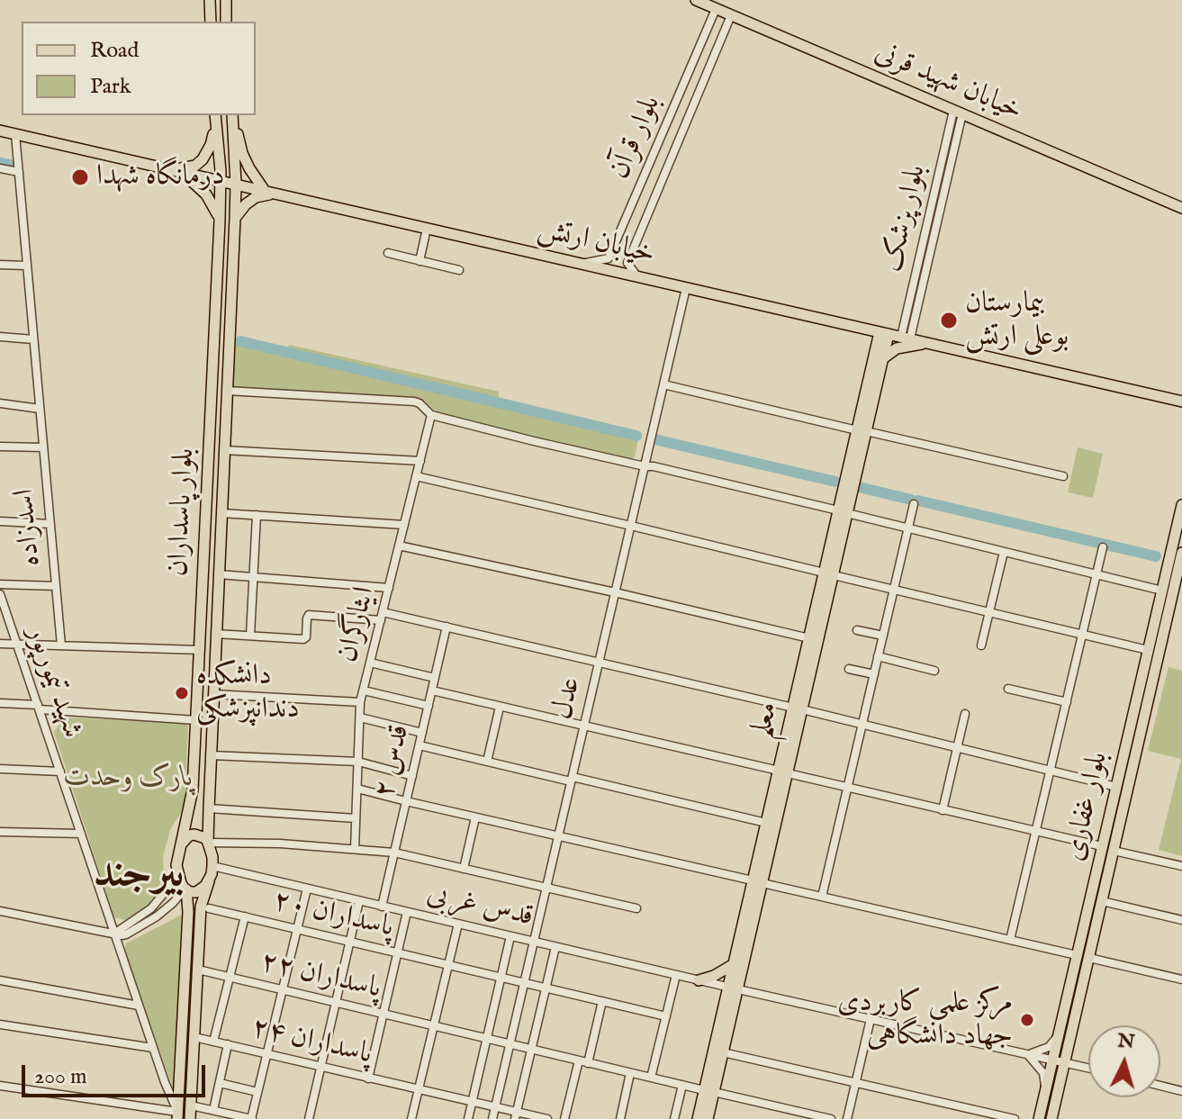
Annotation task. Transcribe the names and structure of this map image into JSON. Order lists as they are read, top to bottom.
{
  "streets": {
    "main road": [
      "خیابان شهید قرنی",
      "خیابان ارتش",
      "بلوار پاسداران",
      "معلم",
      "بلوار غفاری"
    ],
    "street": [
      "بلوار قرآن",
      "بلوار پزشک",
      "اسدزاده",
      "ایثارگران",
      "شهید تیمورپور",
      "عدل",
      "قدس ۲",
      "قدس غربی",
      "پاسداران ۲۰",
      "پاسداران ۲۲",
      "پاسداران ۲۴"
    ]
  },
  "crossings": [
    ["خیابان شهید قرنی", "بلوار قرآن"],
    ["خیابان شهید قرنی", "بلوار پزشک"],
    ["بلوار قرآن", "خیابان ارتش"],
    ["بلوار پزشک", "خیابان ارتش"],
    ["خیابان ارتش", "بلوار پاسداران"],
    ["خیابان ارتش", "اسدزاده"],
    ["خیابان ارتش", "عدل"],
    ["خیابان ارتش", "معلم"],
    ["بلوار پاسداران", "قدس غربی"],
    ["عدل", "قدس غربی"],
    ["عدل", "پاسداران ۲۰"],
    ["عدل", "پاسداران ۲۲"],
    ["عدل", "پاسداران ۲۴"],
    ["معلم", "قدس غربی"],
    ["معلم", "پاسداران ۲۲"],
    ["قدس ۲", "قدس غربی"],
    ["بلوار غفاری", "قدس غربی"]
  ],
  "districts": ["بیرجند"],
  "parks": ["پارک وحدت"],
  "places": [
    "درمانگاه شهدا",
    "بیمارستان بوعلی ارتش",
    "دانشکده دندانپزشکی",
    "مرکز علمی کاربردی جهاد دانشگاهی"
  ],
  "legend": ["Road", "Park"],
  "scale_bar": "200 m",
  "north": "top"
}
